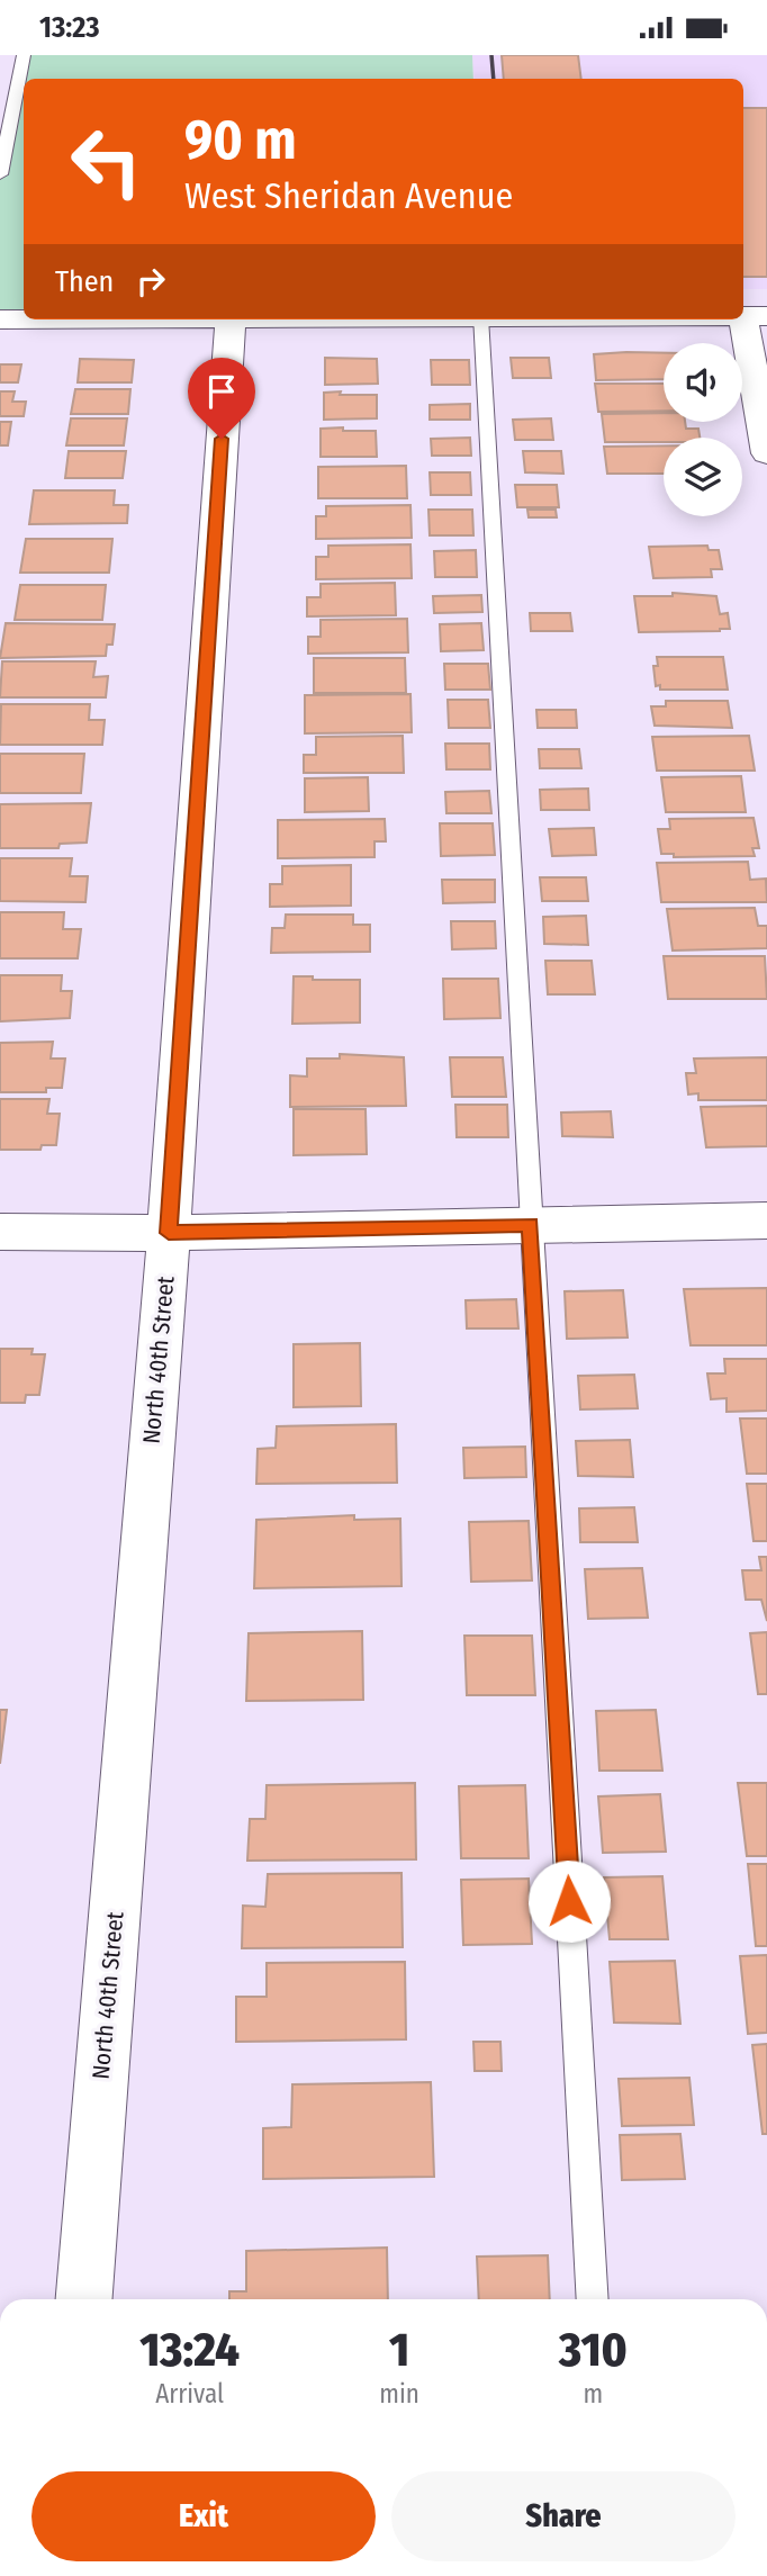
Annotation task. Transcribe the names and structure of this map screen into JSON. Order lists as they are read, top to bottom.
{
  "streets": {
    "street": ["North 40th Street"]
  },
  "page": {
    "status": "13:23",
    "turn": ["90 m", "West Sheridan Avenue"],
    "then": "Then",
    "eta": [
      "13:24",
      "Arrival",
      "1",
      "min",
      "310",
      "m"
    ],
    "buttons": ["Exit", "Share"]
  }
}
